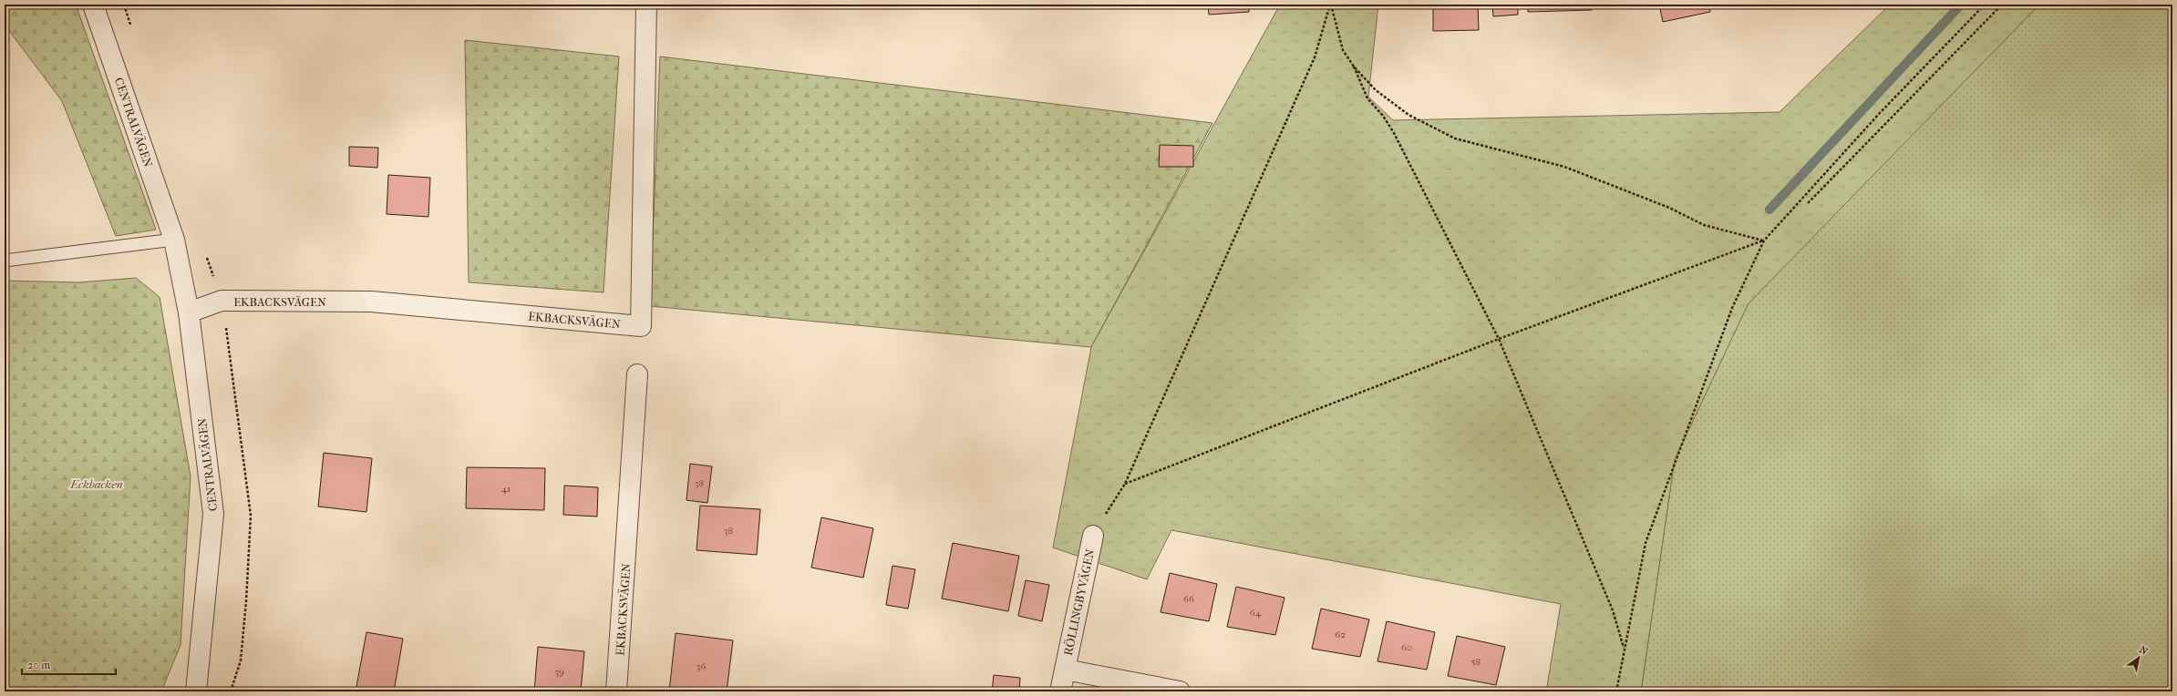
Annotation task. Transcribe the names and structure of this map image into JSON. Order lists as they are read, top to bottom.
{
  "streets": {
    "street": ["CENTRALVÄGEN", "EKBACKSVÄGEN", "RÖLLINGBYVÄGEN"]
  },
  "crossings": [
    ["CENTRALVÄGEN", "EKBACKSVÄGEN"]
  ],
  "parks": ["Eckbacken"],
  "house_numbers": [
    "38",
    "41",
    "38",
    "66",
    "64",
    "62",
    "60",
    "58",
    "36",
    "39"
  ],
  "scale_bar": "20 m",
  "north": "top right"
}
